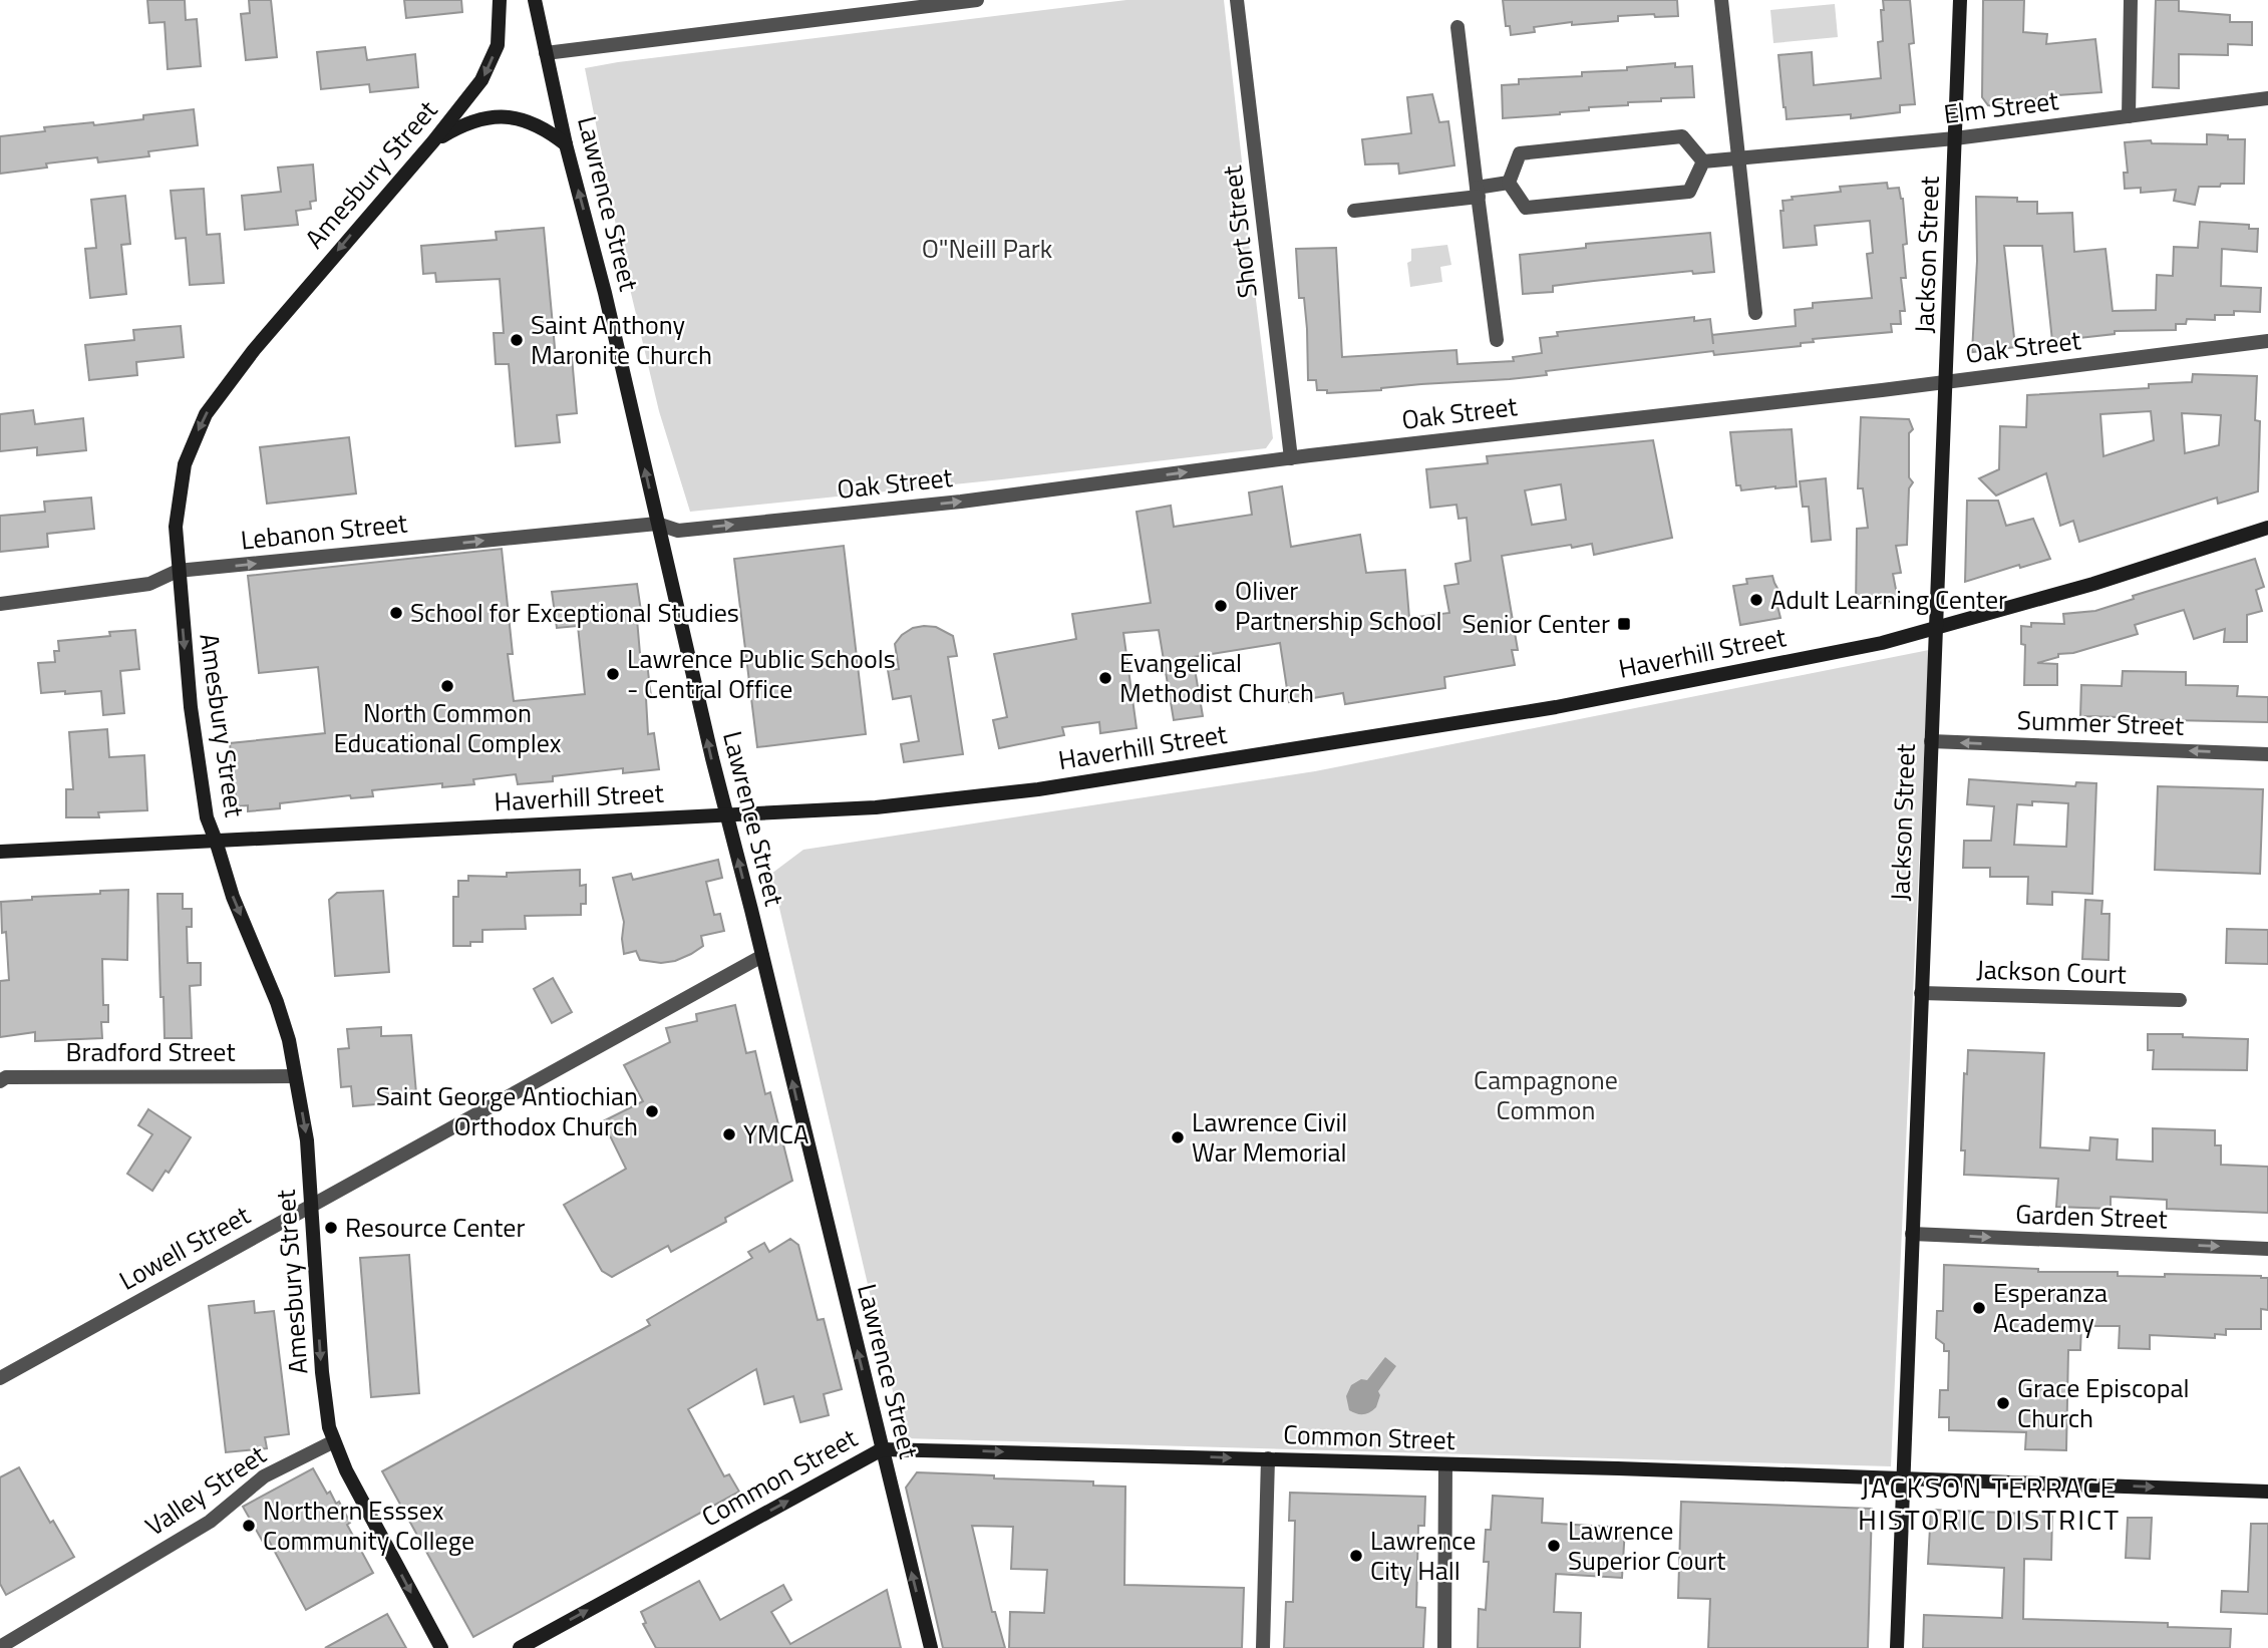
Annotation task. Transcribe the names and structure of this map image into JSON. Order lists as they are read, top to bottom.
{
  "streets": {
    "main road": [
      "Amesbury Street",
      "Lawrence Street",
      "Jackson Street",
      "Haverhill Street",
      "Common Street"
    ],
    "street": [
      "Elm Street",
      "Short Street",
      "Oak Street",
      "Lebanon Street",
      "Summer Street",
      "Jackson Court",
      "Bradford Street",
      "Garden Street",
      "Lowell Street",
      "Valley Street"
    ]
  },
  "crossings": [
    ["Elm Street", "Jackson Street"],
    ["Amesbury Street", "Lebanon Street"],
    ["Amesbury Street", "Haverhill Street"],
    ["Amesbury Street", "Bradford Street"],
    ["Amesbury Street", "Lowell Street"],
    ["Amesbury Street", "Valley Street"],
    ["Lawrence Street", "Oak Street"],
    ["Lawrence Street", "Lebanon Street"],
    ["Lawrence Street", "Haverhill Street"],
    ["Lawrence Street", "Lowell Street"],
    ["Lawrence Street", "Common Street"],
    ["Short Street", "Oak Street"],
    ["Jackson Street", "Oak Street"],
    ["Jackson Street", "Haverhill Street"],
    ["Jackson Street", "Summer Street"],
    ["Jackson Street", "Jackson Court"],
    ["Jackson Street", "Garden Street"],
    ["Jackson Street", "Common Street"],
    ["Oak Street", "Lebanon Street"]
  ],
  "one_way": [
    "Amesbury Street",
    "Lawrence Street",
    "Oak Street",
    "Lebanon Street",
    "Summer Street",
    "Garden Street",
    "Common Street"
  ],
  "districts": ["JACKSON TERRACE HISTORIC DISTRICT"],
  "parks": ["O\"Neill Park", "Campagnone Common"],
  "places": {
    "other": [
      "Saint Anthony Maronite Church",
      "Adult Learning Center",
      "Oliver Partnership School",
      "School for Exceptional Studies",
      "Lawrence Public Schools - Central Office",
      "Evangelical Methodist Church",
      "North Common Educational Complex",
      "Saint George Antiochian Orthodox Church",
      "YMCA",
      "Lawrence Civil War Memorial",
      "Resource Center",
      "Esperanza Academy",
      "Grace Episcopal Church",
      "Northern Esssex Community College",
      "Lawrence Superior Court",
      "Lawrence City Hall"
    ],
    "transit": ["Senior Center"]
  }
}
